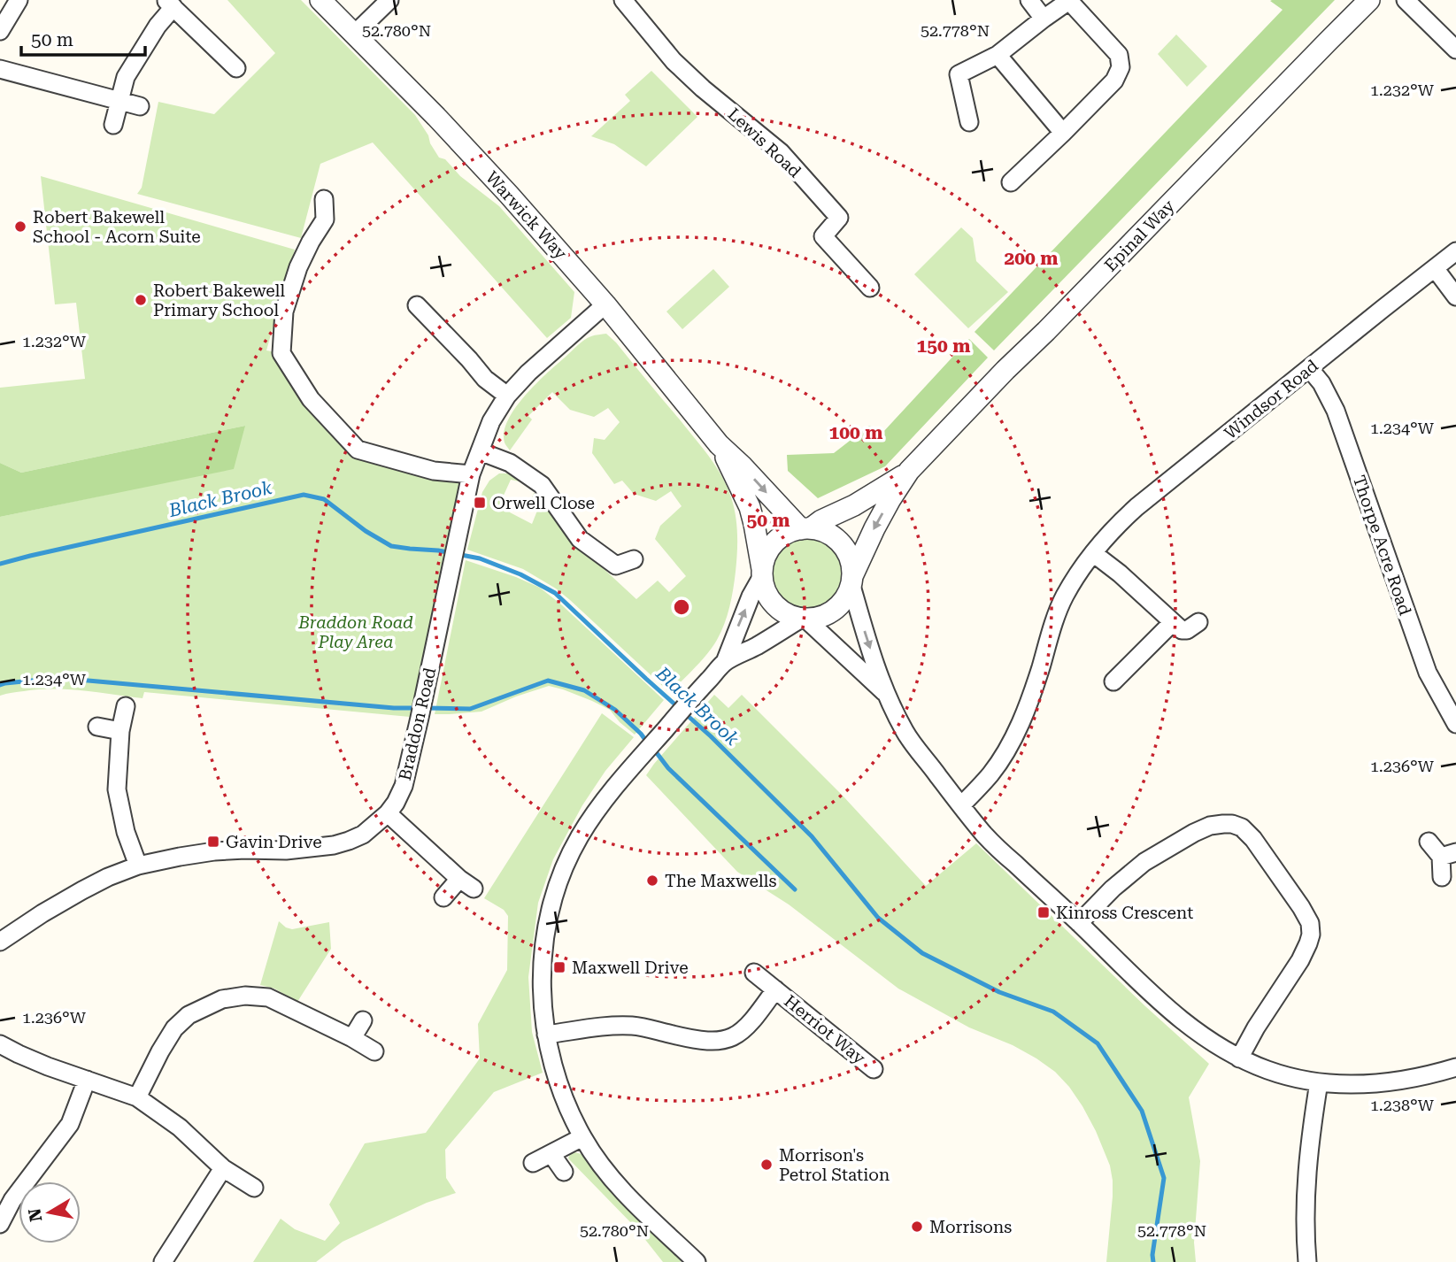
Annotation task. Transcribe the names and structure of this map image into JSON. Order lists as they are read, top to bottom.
{
  "streets": {
    "street": [
      "Lewis Road",
      "Warwick Way",
      "Epinal Way",
      "Windsor Road",
      "Thorpe Acre Road",
      "Braddon Road",
      "Herriot Way"
    ]
  },
  "crossings": [
    ["Warwick Way", "Epinal Way"],
    ["Warwick Way", "Braddon Road"],
    ["Windsor Road", "Thorpe Acre Road"]
  ],
  "water": ["Black Brook"],
  "parks": ["Braddon Road Play Area"],
  "places": {
    "other": [
      "Robert Bakewell School - Acorn Suite",
      "Robert Bakewell Primary School",
      "The Maxwells",
      "Morrison's Petrol Station",
      "Morrisons"
    ],
    "transit": [
      "Orwell Close",
      "Gavin Drive",
      "Kinross Crescent",
      "Maxwell Drive"
    ]
  },
  "scale_bar": "50 m",
  "north": "left",
  "coordinates": [
    "52.780°N",
    "52.778°N",
    "1.232°W",
    "1.234°W",
    "1.236°W",
    "1.238°W"
  ],
  "rings": [
    "200 m",
    "150 m",
    "100 m",
    "50 m"
  ]
}
